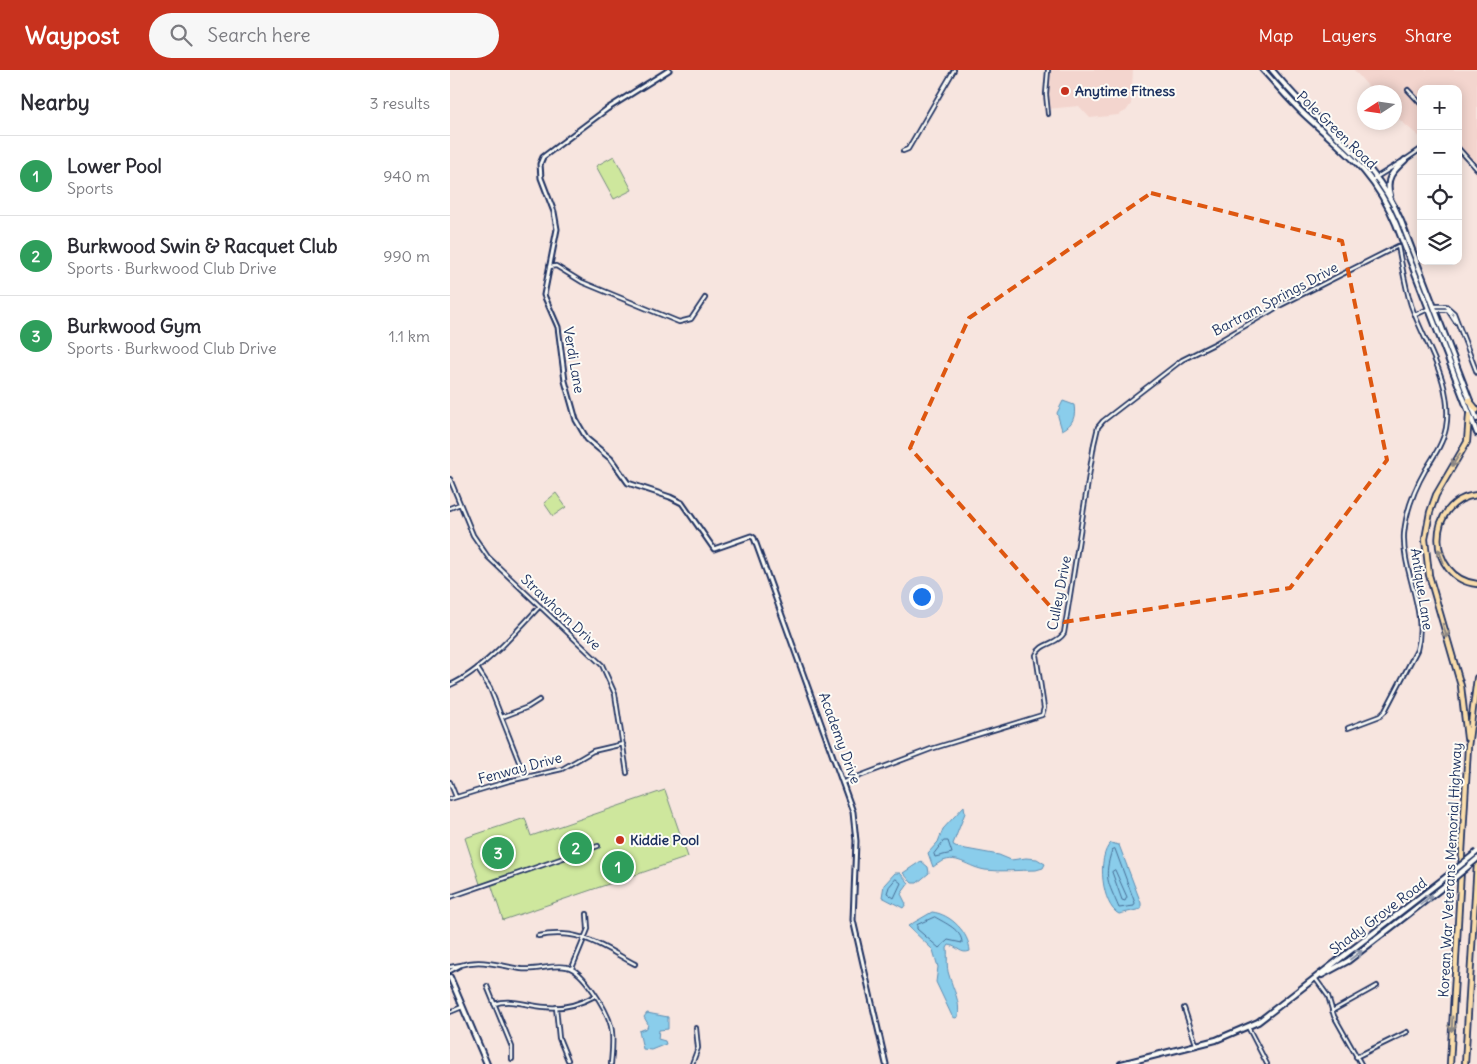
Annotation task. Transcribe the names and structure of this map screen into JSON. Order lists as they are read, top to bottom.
{
  "streets": {
    "highway": ["Korean War Veterans Memorial Highway"],
    "main road": ["Pole Green Road", "Shady Grove Road"],
    "street": [
      "Bartram Springs Drive",
      "Verdi Lane",
      "Antique Lane",
      "Culley Drive",
      "Strawhorn Drive",
      "Academy Drive",
      "Fenway Drive"
    ]
  },
  "crossings": [
    ["Bartram Springs Drive", "Antique Lane"],
    ["Bartram Springs Drive", "Culley Drive"],
    ["Verdi Lane", "Academy Drive"],
    ["Culley Drive", "Academy Drive"],
    ["Strawhorn Drive", "Fenway Drive"]
  ],
  "places": ["Anytime Fitness", "Kiddie Pool"],
  "north": "left",
  "page": {
    "header": "Waypost",
    "search": "Search here",
    "nav": ["Map", "Layers", "Share"],
    "heading": ["Nearby", "3 results"],
    "map_buttons": ["+", "−"],
    "list": [
      {
        "mark": "1",
        "name": "Lower Pool",
        "note": "Sports",
        "value": "940 m"
      },
      {
        "mark": "2",
        "name": "Burkwood Swin & Racquet Club",
        "note": "Sports · Burkwood Club Drive",
        "value": "990 m"
      },
      {
        "mark": "3",
        "name": "Burkwood Gym",
        "note": "Sports · Burkwood Club Drive",
        "value": "1.1 km"
      }
    ],
    "pins": ["2", "3", "1"]
  }
}
